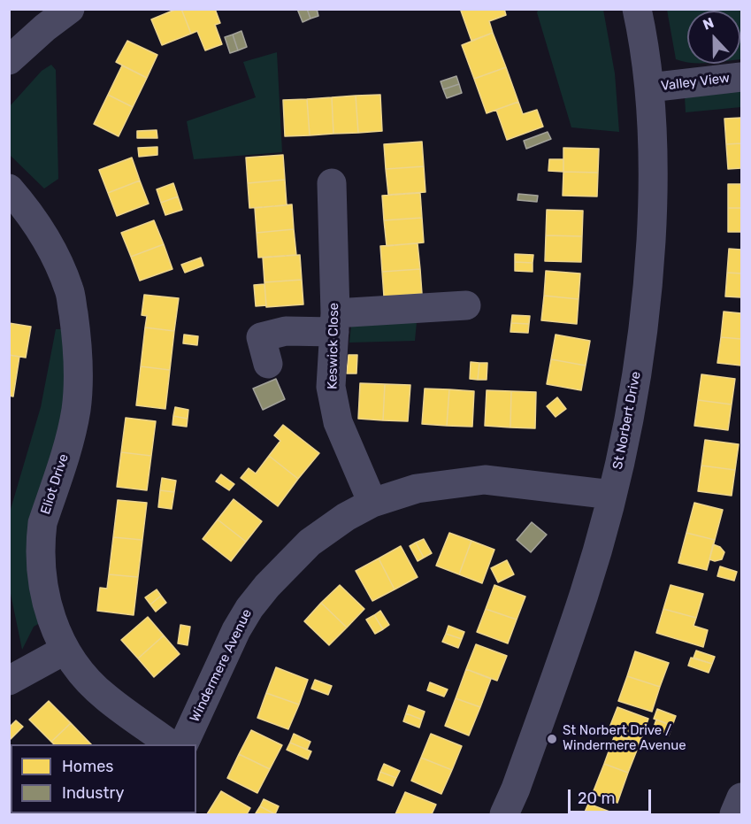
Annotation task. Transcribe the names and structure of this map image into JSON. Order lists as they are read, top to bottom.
{
  "streets": {
    "street": [
      "Valley View",
      "Keswick Close",
      "St Norbert Drive",
      "Eliot Drive",
      "Windermere Avenue"
    ]
  },
  "crossings": [
    ["Valley View", "St Norbert Drive"],
    ["Keswick Close", "Windermere Avenue"],
    ["St Norbert Drive", "Windermere Avenue"]
  ],
  "places": ["St Norbert Drive / Windermere Avenue"],
  "legend": ["Homes", "Industry"],
  "scale_bar": "20 m",
  "north": "top"
}
